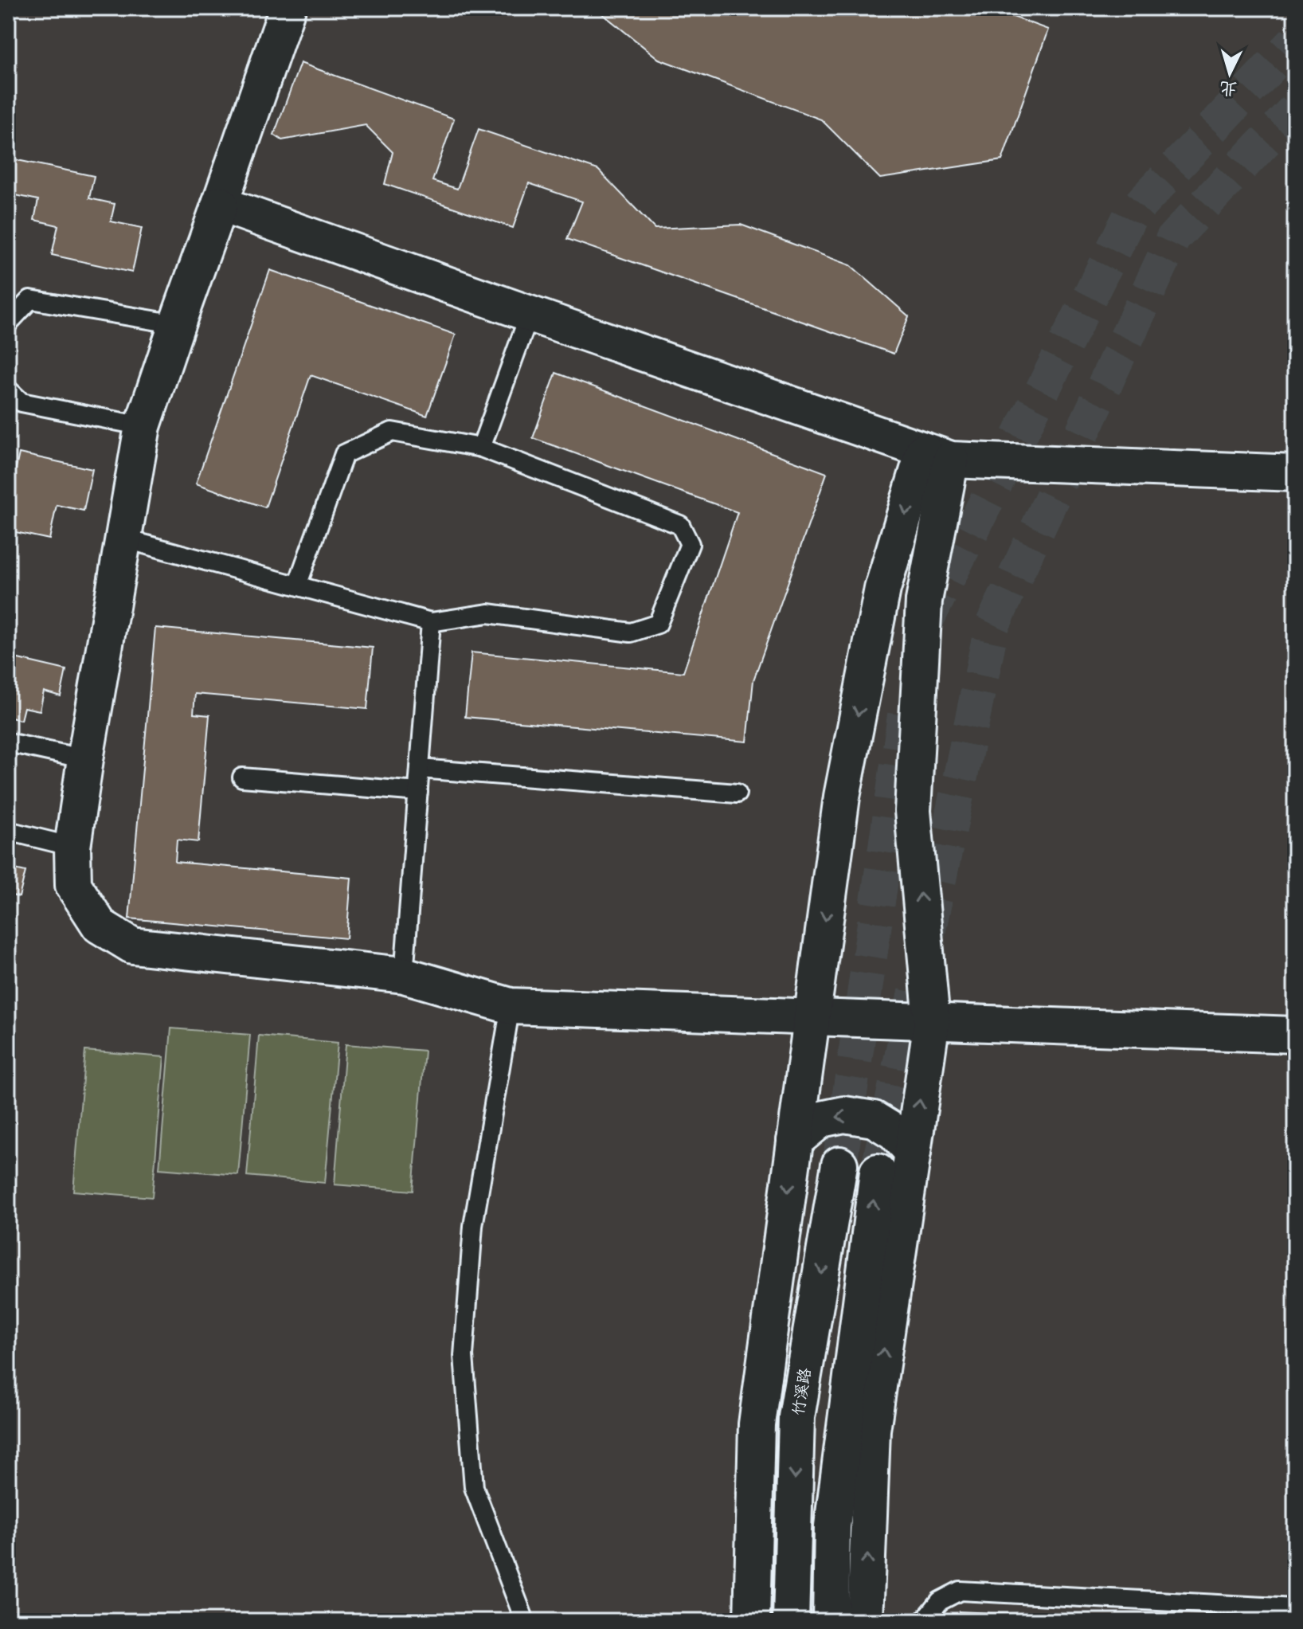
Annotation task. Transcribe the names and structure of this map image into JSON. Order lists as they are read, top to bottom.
{
  "streets": {
    "street": ["竹溪路"]
  },
  "north": "bottom"
}
